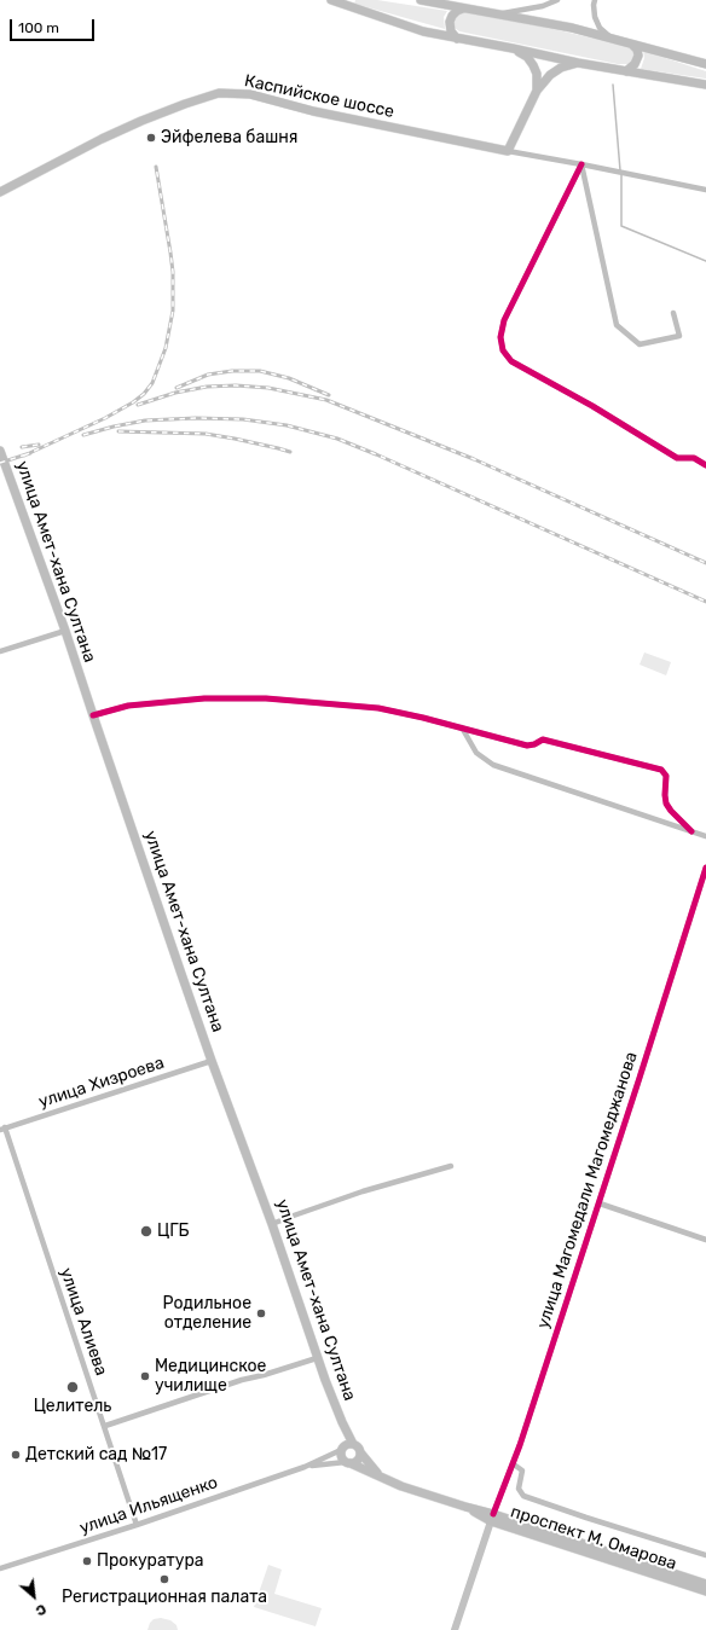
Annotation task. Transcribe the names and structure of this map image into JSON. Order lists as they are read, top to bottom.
{
  "streets": {
    "main road": ["Каспийское шоссе", "улица Амет-хана Султана", "проспект М. Омарова"],
    "street": [
      "улица Хизроева",
      "улица Магомедали Магомеджановa",
      "улица Алиева",
      "улица Ильященко"
    ]
  },
  "crossings": [
    ["улица Амет-хана Султана", "улица Хизроева"],
    ["улица Амет-хана Султана", "проспект М. Омарова"],
    ["улица Хизроева", "улица Алиева"],
    ["улица Магомедали Магомеджановa", "проспект М. Омарова"],
    ["улица Алиева", "улица Ильященко"]
  ],
  "places": [
    "Эйфелева башня",
    "ЦГБ",
    "Родильное отделение",
    "Медицинское училище",
    "Целитель",
    "Детский сад №17",
    "Прокуратура",
    "Регистрационная палата"
  ],
  "scale_bar": "100 m",
  "north": "bottom right"
}
